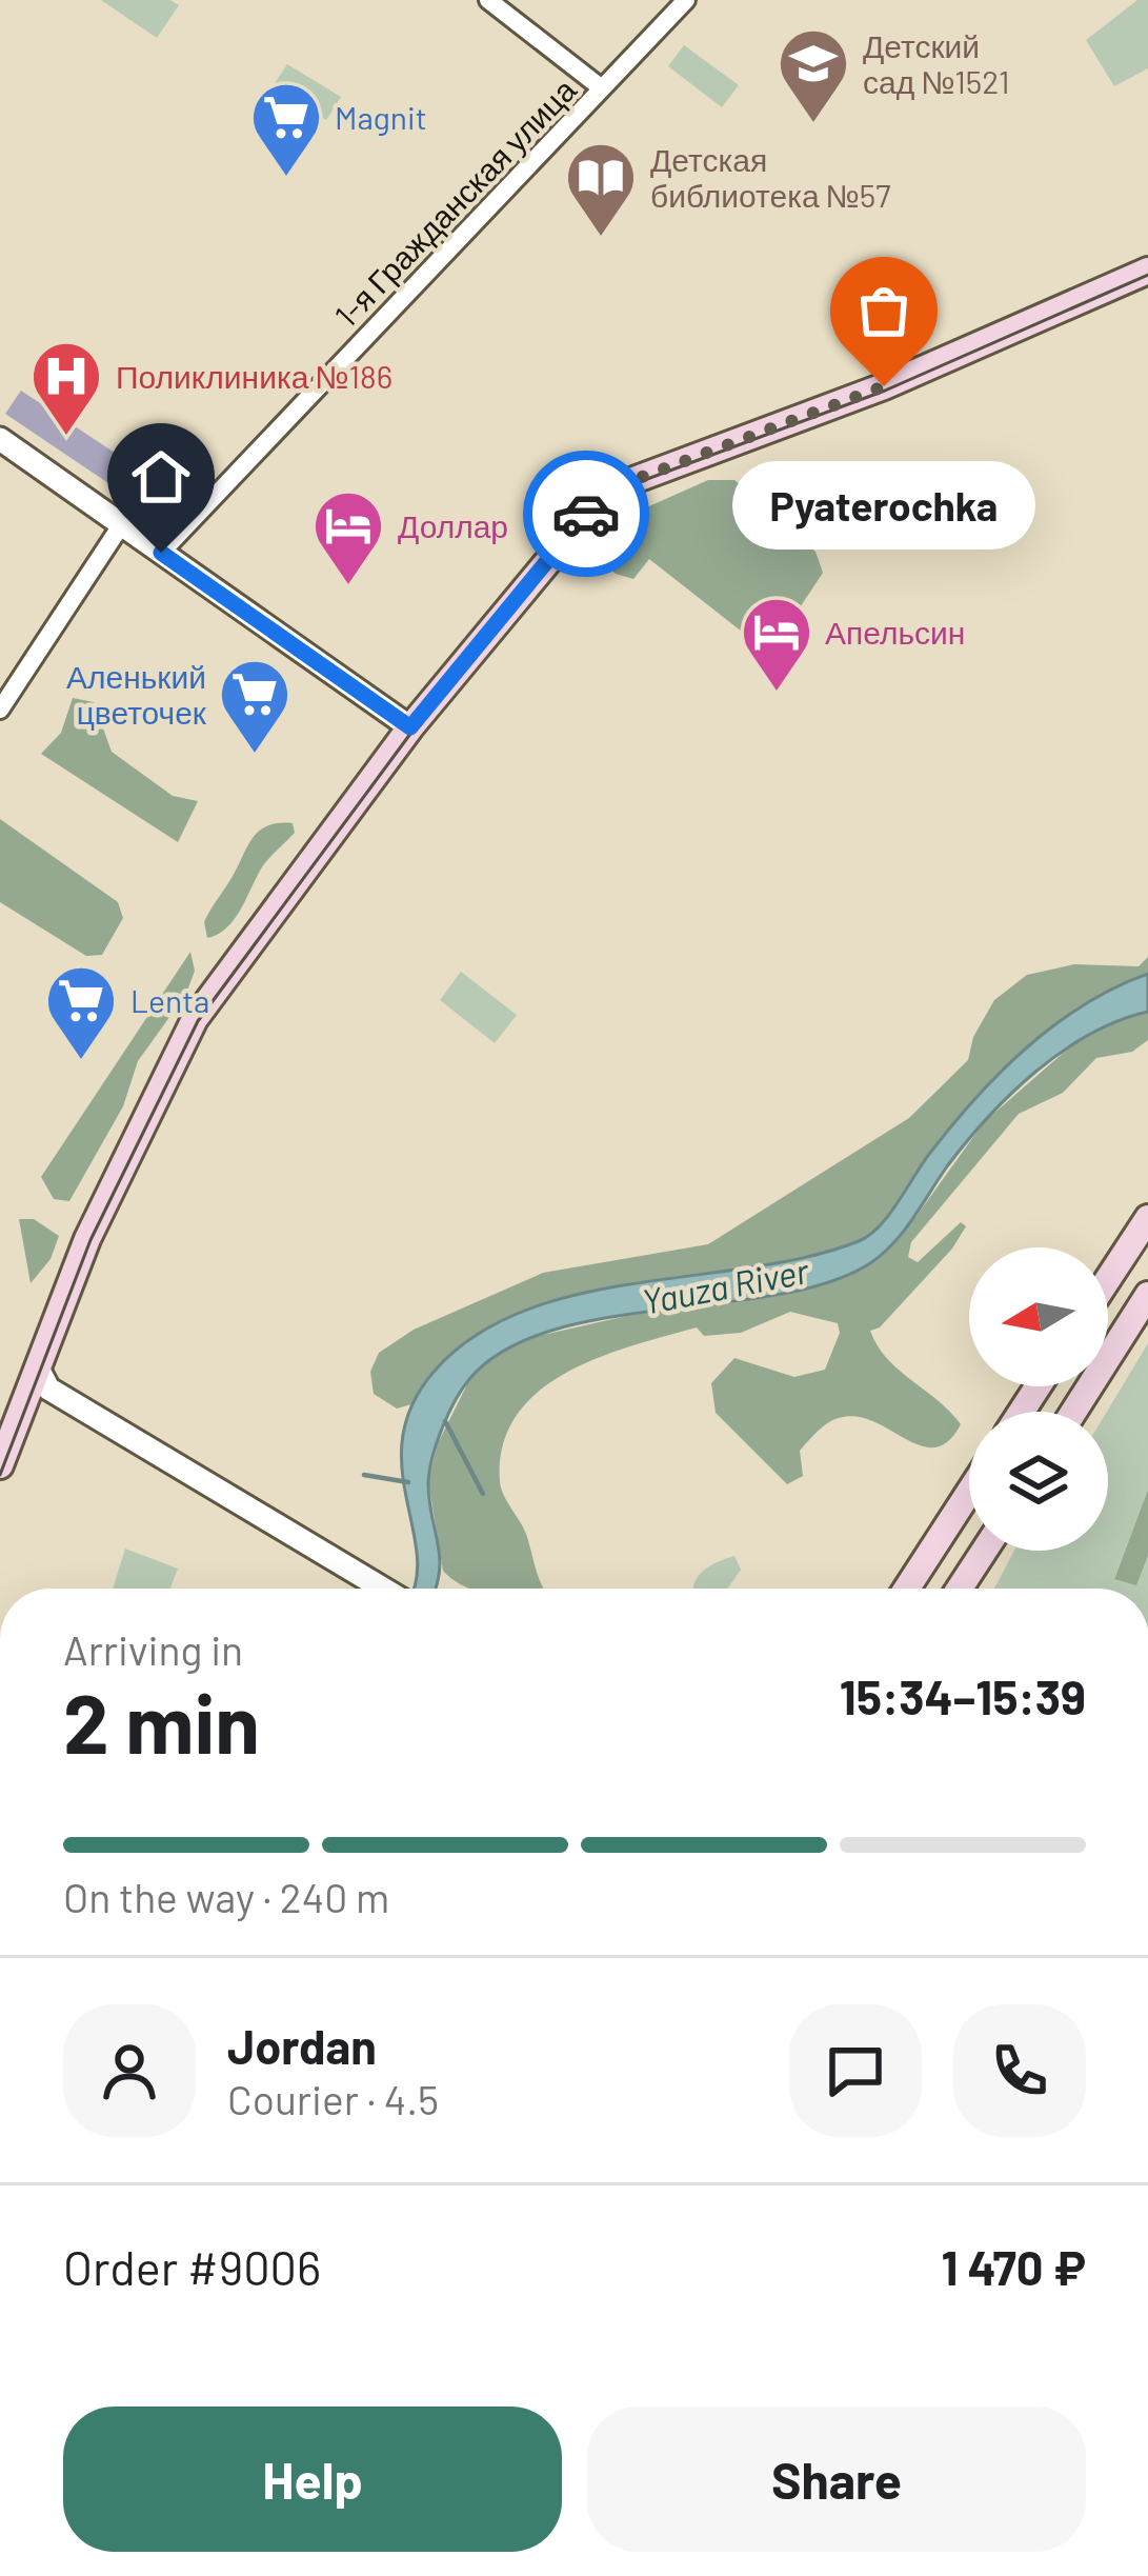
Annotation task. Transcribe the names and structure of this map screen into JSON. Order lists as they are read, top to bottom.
{
  "streets": {
    "street": ["1-я Гражданская улица"]
  },
  "water": ["Yauza River"],
  "places": {
    "school or university": ["Детский сад №1521"],
    "supermarket": ["Magnit", "Аленький цветочек", "Lenta"],
    "library": ["Детская библиотека №57"],
    "other": ["Pyaterochka"],
    "hospital": ["Поликлиника №186"],
    "hotel": ["Доллар", "Апельсин"]
  },
  "north": "left",
  "page": {
    "bubble": "Pyaterochka",
    "heading": ["2 min", "Arriving in", "15:34–15:39"],
    "panel": [
      "Jordan",
      "Courier · 4.5",
      "Order #9006",
      "1 470 ₽"
    ],
    "bar": "On the way · 240 m",
    "buttons": ["Help", "Share"]
  }
}
